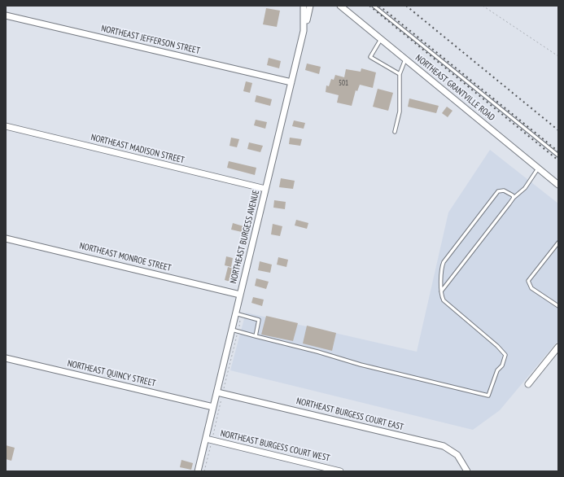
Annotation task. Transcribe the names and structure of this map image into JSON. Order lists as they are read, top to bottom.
{
  "streets": {
    "street": [
      "NORTHEAST JEFFERSON STREET",
      "NORTHEAST GRANTVILLE ROAD",
      "NORTHEAST MADISON STREET",
      "NORTHEAST BURGESS AVENUE",
      "NORTHEAST MONROE STREET",
      "NORTHEAST QUINCY STREET",
      "NORTHEAST BURGESS COURT EAST",
      "NORTHEAST BURGESS COURT WEST"
    ]
  },
  "crossings": [
    ["NORTHEAST JEFFERSON STREET", "NORTHEAST BURGESS AVENUE"],
    ["NORTHEAST MADISON STREET", "NORTHEAST BURGESS AVENUE"],
    ["NORTHEAST BURGESS AVENUE", "NORTHEAST MONROE STREET"],
    ["NORTHEAST BURGESS AVENUE", "NORTHEAST QUINCY STREET"],
    ["NORTHEAST BURGESS AVENUE", "NORTHEAST BURGESS COURT EAST"],
    ["NORTHEAST BURGESS AVENUE", "NORTHEAST BURGESS COURT WEST"]
  ],
  "house_numbers": ["501"]
}
